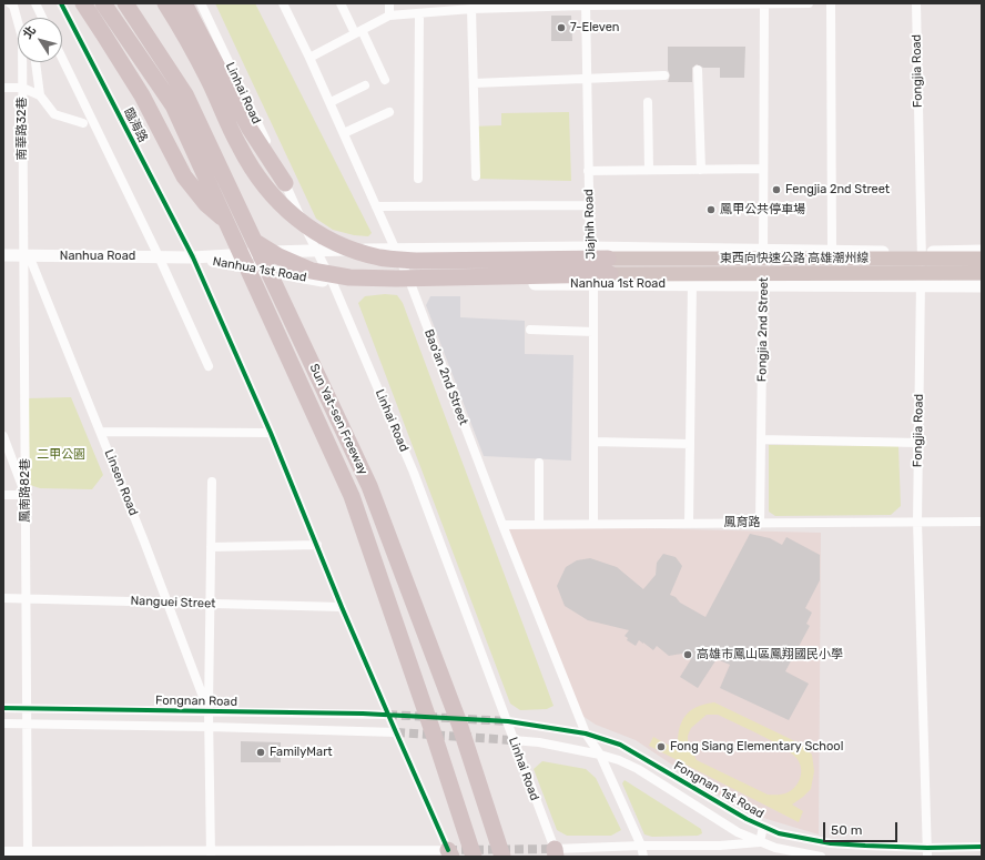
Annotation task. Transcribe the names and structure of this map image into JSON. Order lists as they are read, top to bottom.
{
  "streets": {
    "highway": ["東西向快速公路 高雄潮州線", "Sun Yat-sen Freeway"],
    "main road": ["Nanhua Road", "Nanhua 1st Road"],
    "street": [
      "Fongjia Road",
      "Linhai Road",
      "臨海路",
      "南華路32巷",
      "Jiajhih Road",
      "Fongjia 2nd Street",
      "Bao'an 2nd Street",
      "Linsen Road",
      "鳳南路82巷",
      "鳳育路",
      "Nanguei Street",
      "Fongnan Road",
      "Fongnan 1st Road"
    ]
  },
  "crossings": [
    ["Fongjia Road", "Nanhua 1st Road"],
    ["Fongjia Road", "鳳育路"],
    ["Fongjia Road", "Fongnan 1st Road"],
    ["Linhai Road", "Nanhua 1st Road"],
    ["Linhai Road", "Fongnan 1st Road"],
    ["臨海路", "Nanhua Road"],
    ["臨海路", "Nanhua 1st Road"],
    ["臨海路", "Nanguei Street"],
    ["臨海路", "Fongnan Road"],
    ["南華路32巷", "Nanhua Road"],
    ["南華路32巷", "Linsen Road"],
    ["南華路32巷", "鳳南路82巷"],
    ["Jiajhih Road", "Nanhua 1st Road"],
    ["Jiajhih Road", "鳳育路"],
    ["Nanhua Road", "Nanhua 1st Road"],
    ["Nanhua Road", "Linsen Road"],
    ["Nanhua Road", "鳳南路82巷"],
    ["Nanhua 1st Road", "Fongjia 2nd Street"],
    ["Nanhua 1st Road", "Bao'an 2nd Street"],
    ["Fongjia 2nd Street", "鳳育路"],
    ["Bao'an 2nd Street", "鳳育路"],
    ["Bao'an 2nd Street", "Fongnan 1st Road"],
    ["Linsen Road", "鳳南路82巷"],
    ["Linsen Road", "Nanguei Street"],
    ["Linsen Road", "Fongnan Road"],
    ["鳳南路82巷", "Nanguei Street"],
    ["鳳南路82巷", "Fongnan Road"]
  ],
  "parks": ["二甲公園"],
  "places": [
    "7-Eleven",
    "Fengjia 2nd Street",
    "鳳甲公共停車場",
    "高雄市鳳山區鳳翔國民小學",
    "Fong Siang Elementary School",
    "FamilyMart"
  ],
  "scale_bar": "50 m",
  "north": "top left"
}
